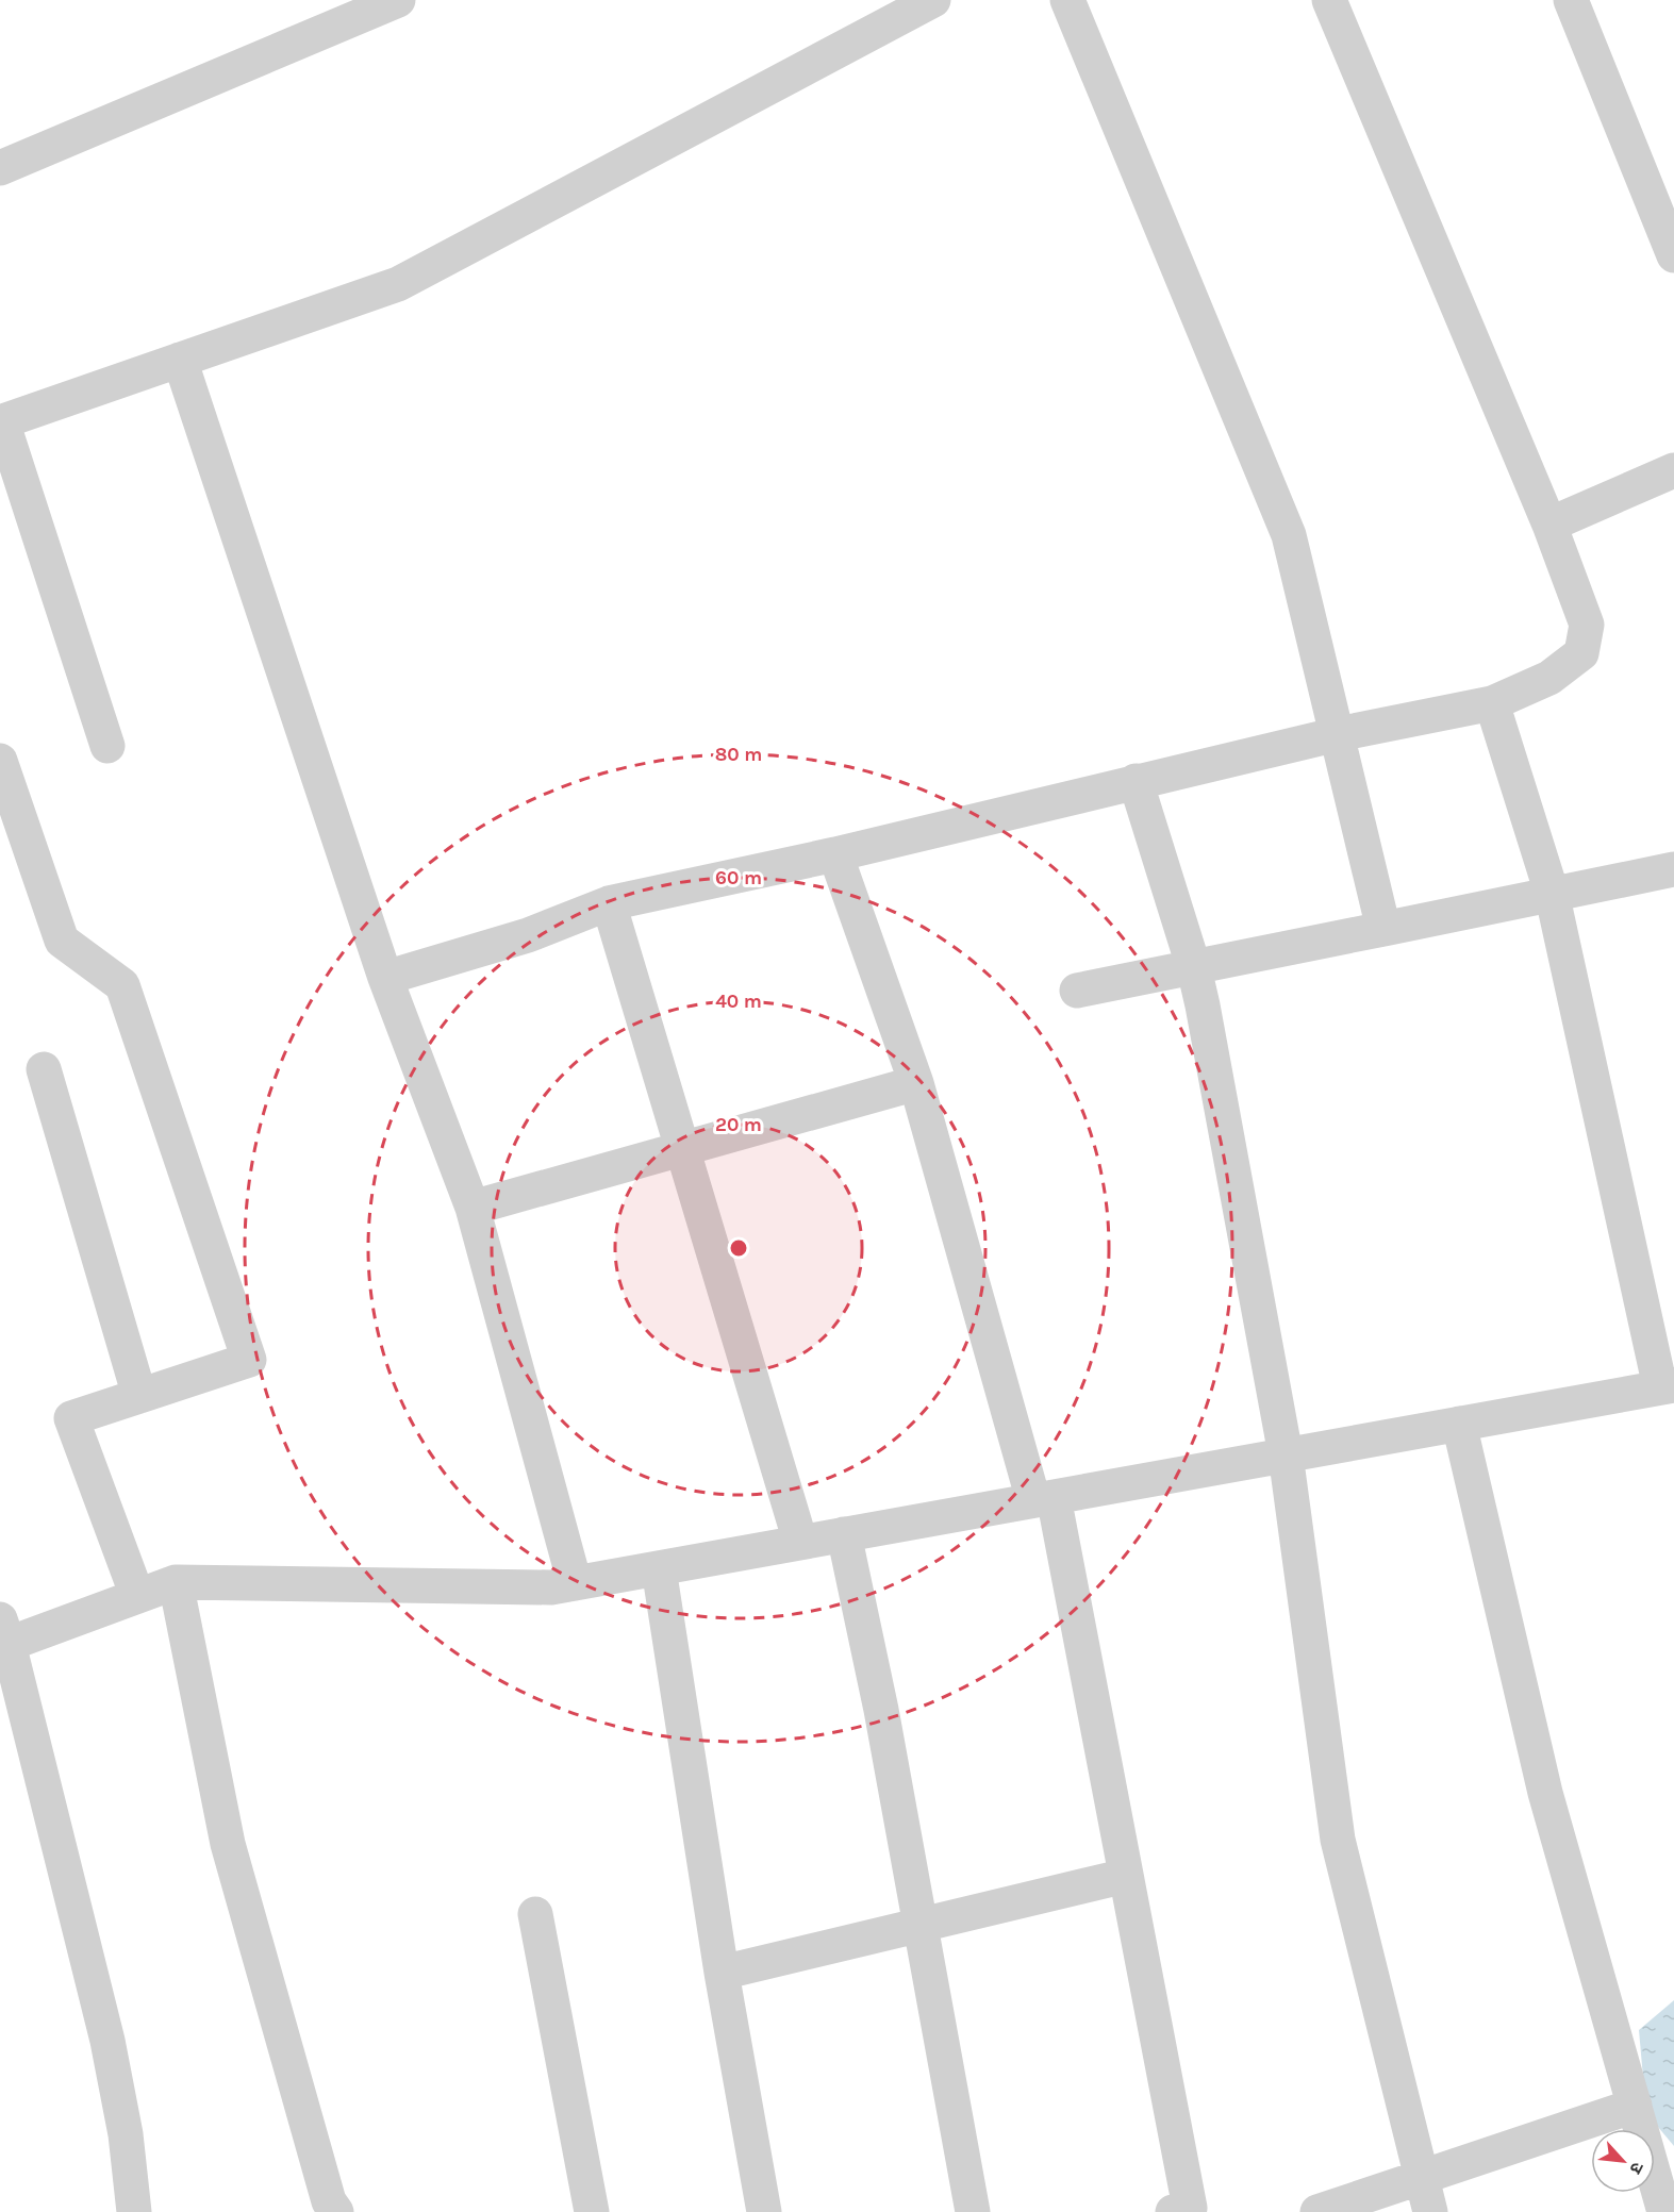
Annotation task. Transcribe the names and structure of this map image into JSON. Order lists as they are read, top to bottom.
{
  "north": "bottom right",
  "rings": [
    "80 m",
    "60 m",
    "40 m",
    "20 m"
  ]
}
